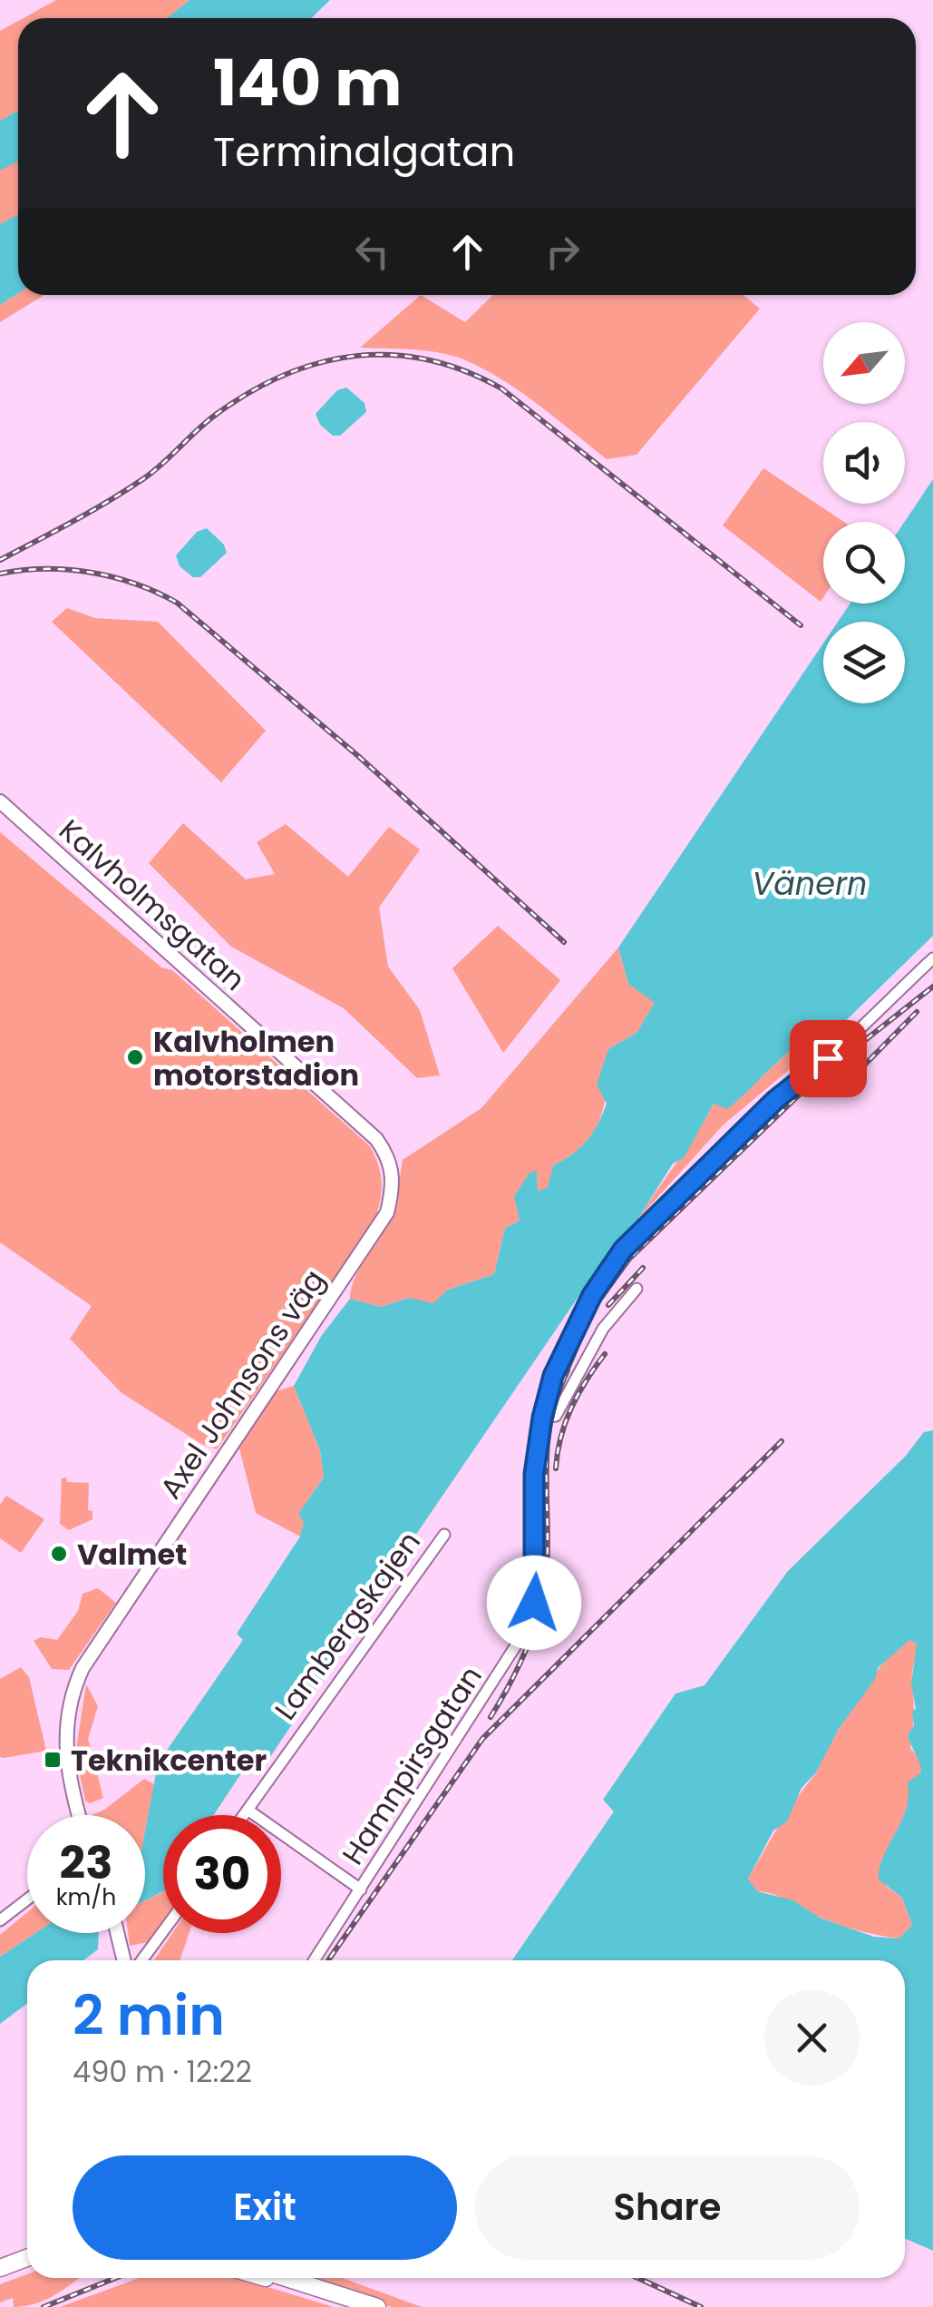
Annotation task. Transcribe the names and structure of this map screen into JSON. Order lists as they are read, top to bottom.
{
  "streets": {
    "street": [
      "Kalvholmsgatan",
      "Axel Johnsons väg",
      "Lambergskajen",
      "Hamnpirsgatan"
    ]
  },
  "crossings": [
    ["Kalvholmsgatan", "Axel Johnsons väg"]
  ],
  "water": ["Vänern"],
  "places": {
    "other": ["Kalvholmen motorstadion", "Valmet"],
    "transit": ["Teknikcenter"]
  },
  "north": "bottom left",
  "page": {
    "turn": ["140 m", "Terminalgatan"],
    "speed": "23 km/h",
    "limit": "30",
    "heading": ["2 min", "490 m · 12:22"],
    "buttons": ["Exit", "Share"]
  }
}
